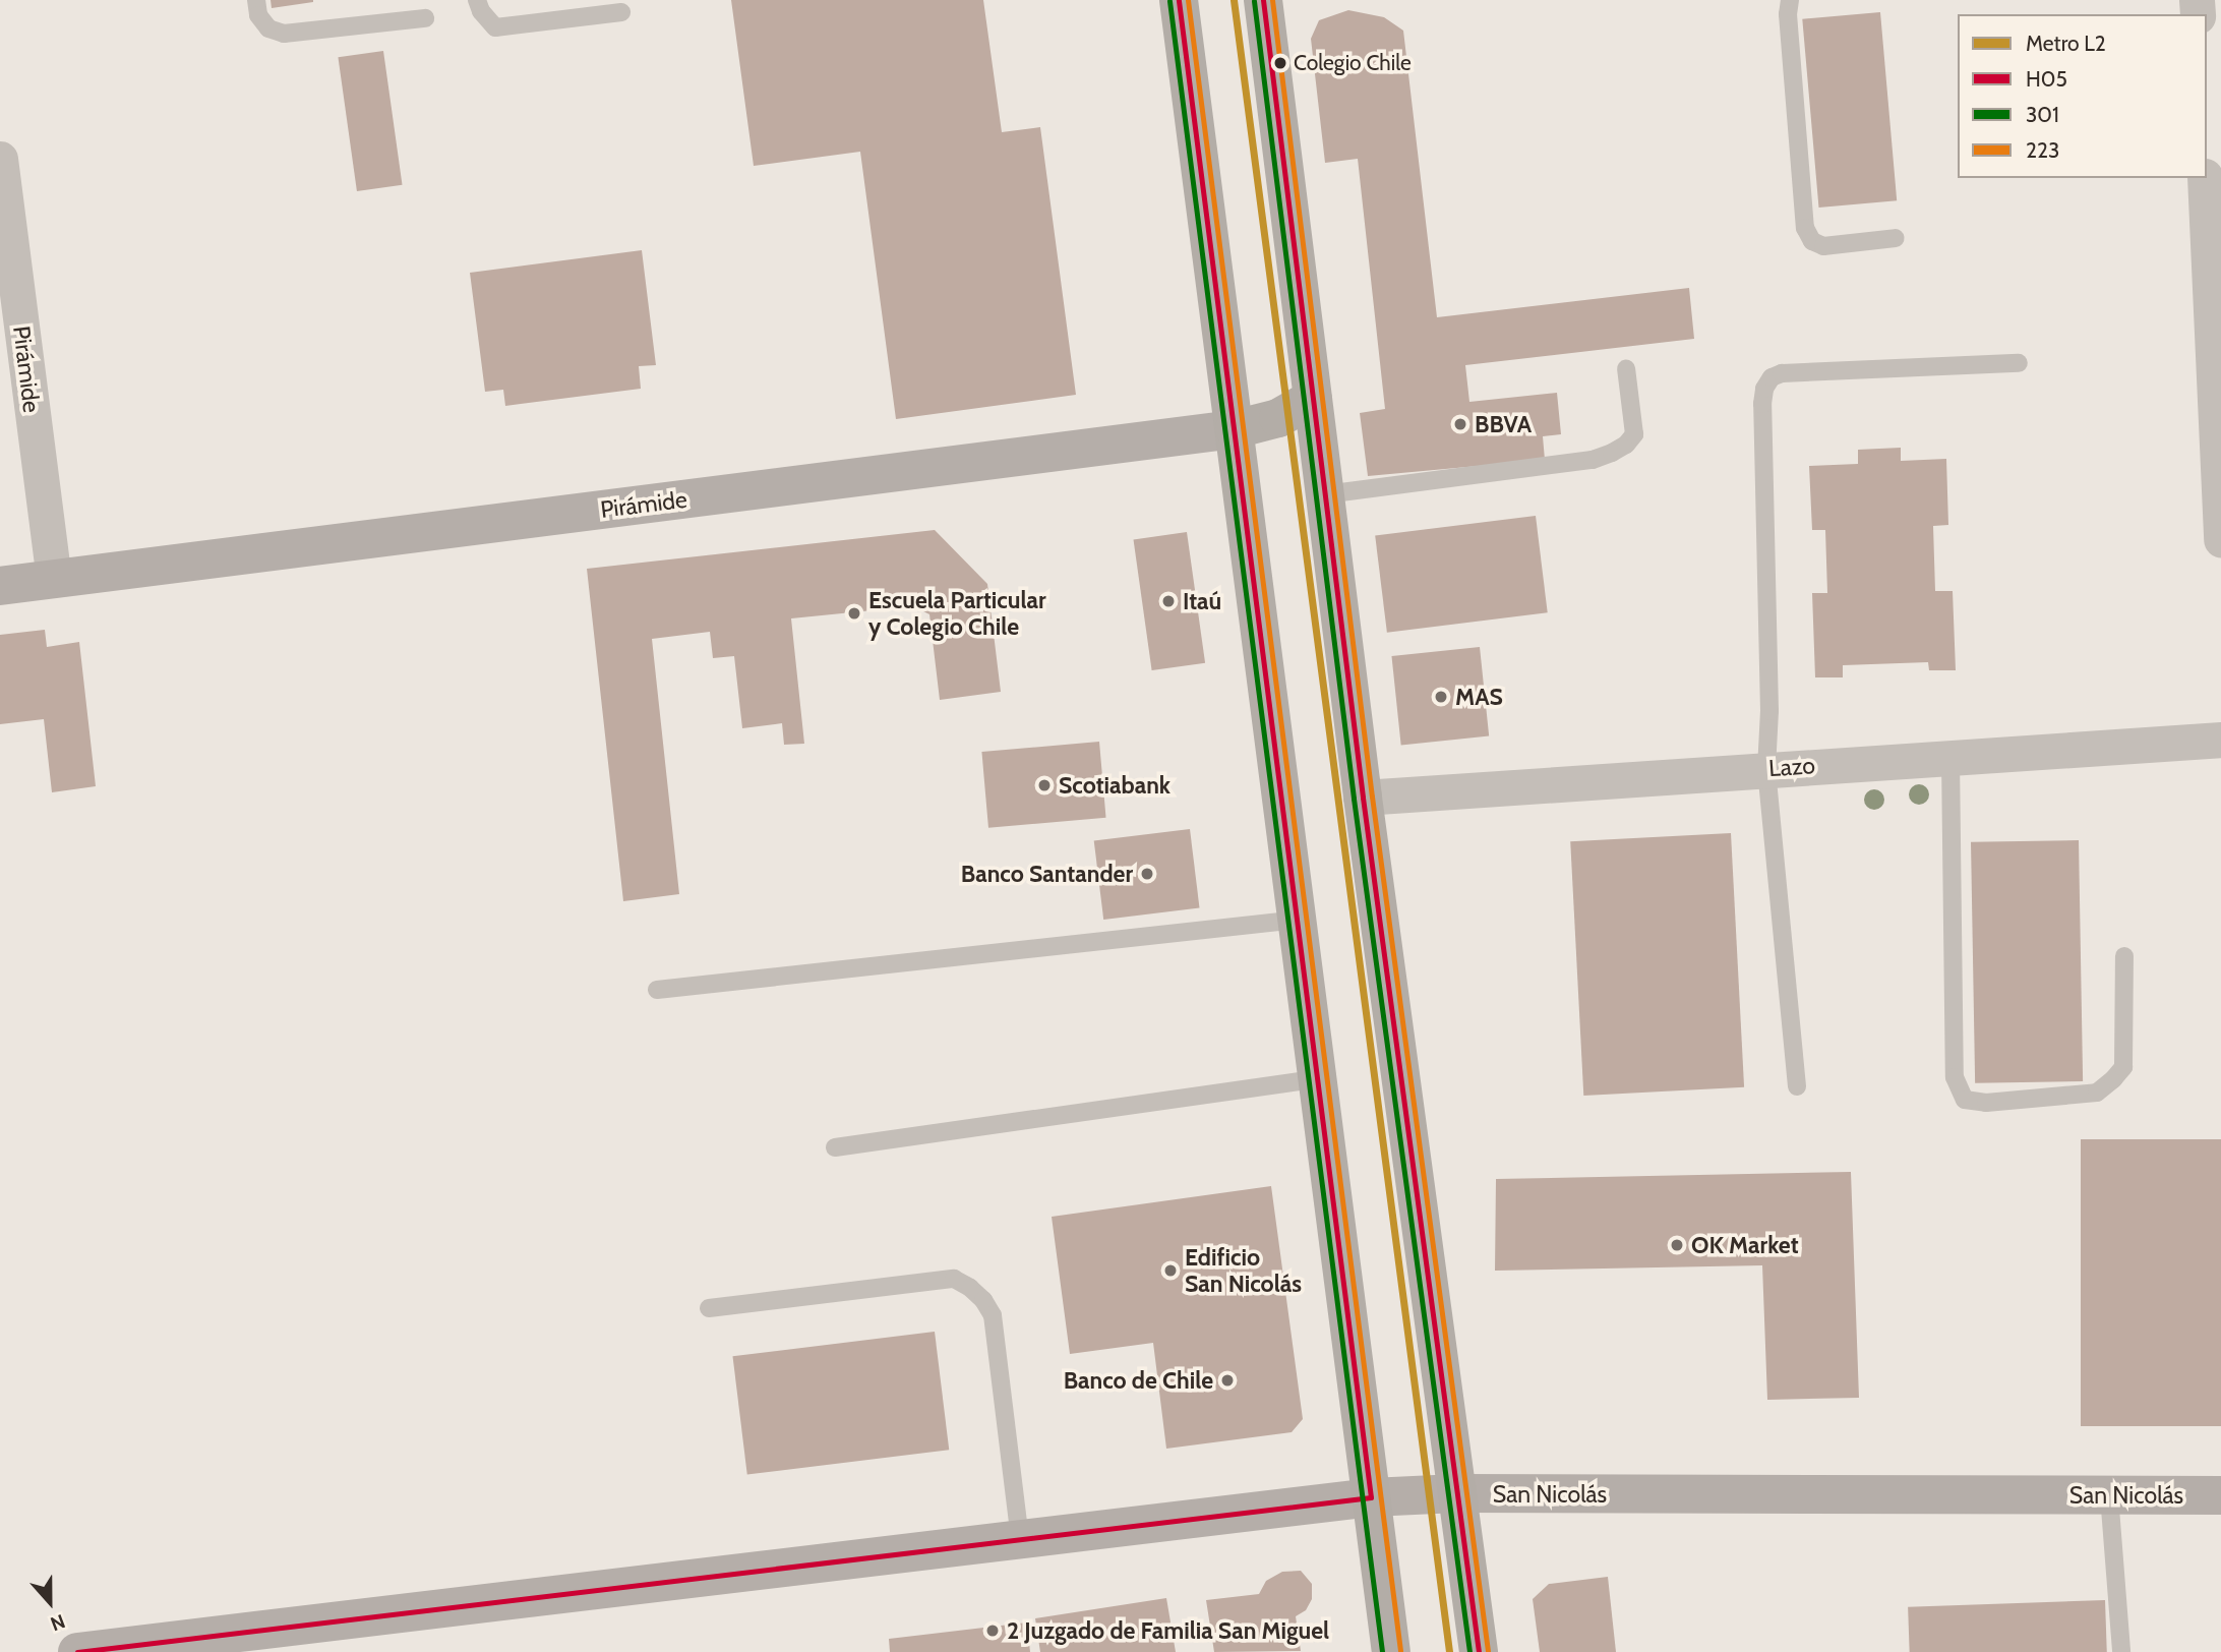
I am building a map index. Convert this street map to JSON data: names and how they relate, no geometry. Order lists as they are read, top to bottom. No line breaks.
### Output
{"streets":{"street":["Pirámide","Lazo","San Nicolás"]},"places":["Colegio Chile","BBVA","Itaú","Escuela Particular y Colegio Chile","MAS","Scotiabank","Banco Santander","OK Market","Edificio San Nicolás","Banco de Chile","2 Juzgado de Familia San Miguel"],"lines":["metro line L2","transit line H05","transit line 223","transit line 301"],"legend":["Metro L2","H05","301","223"],"north":"bottom"}
